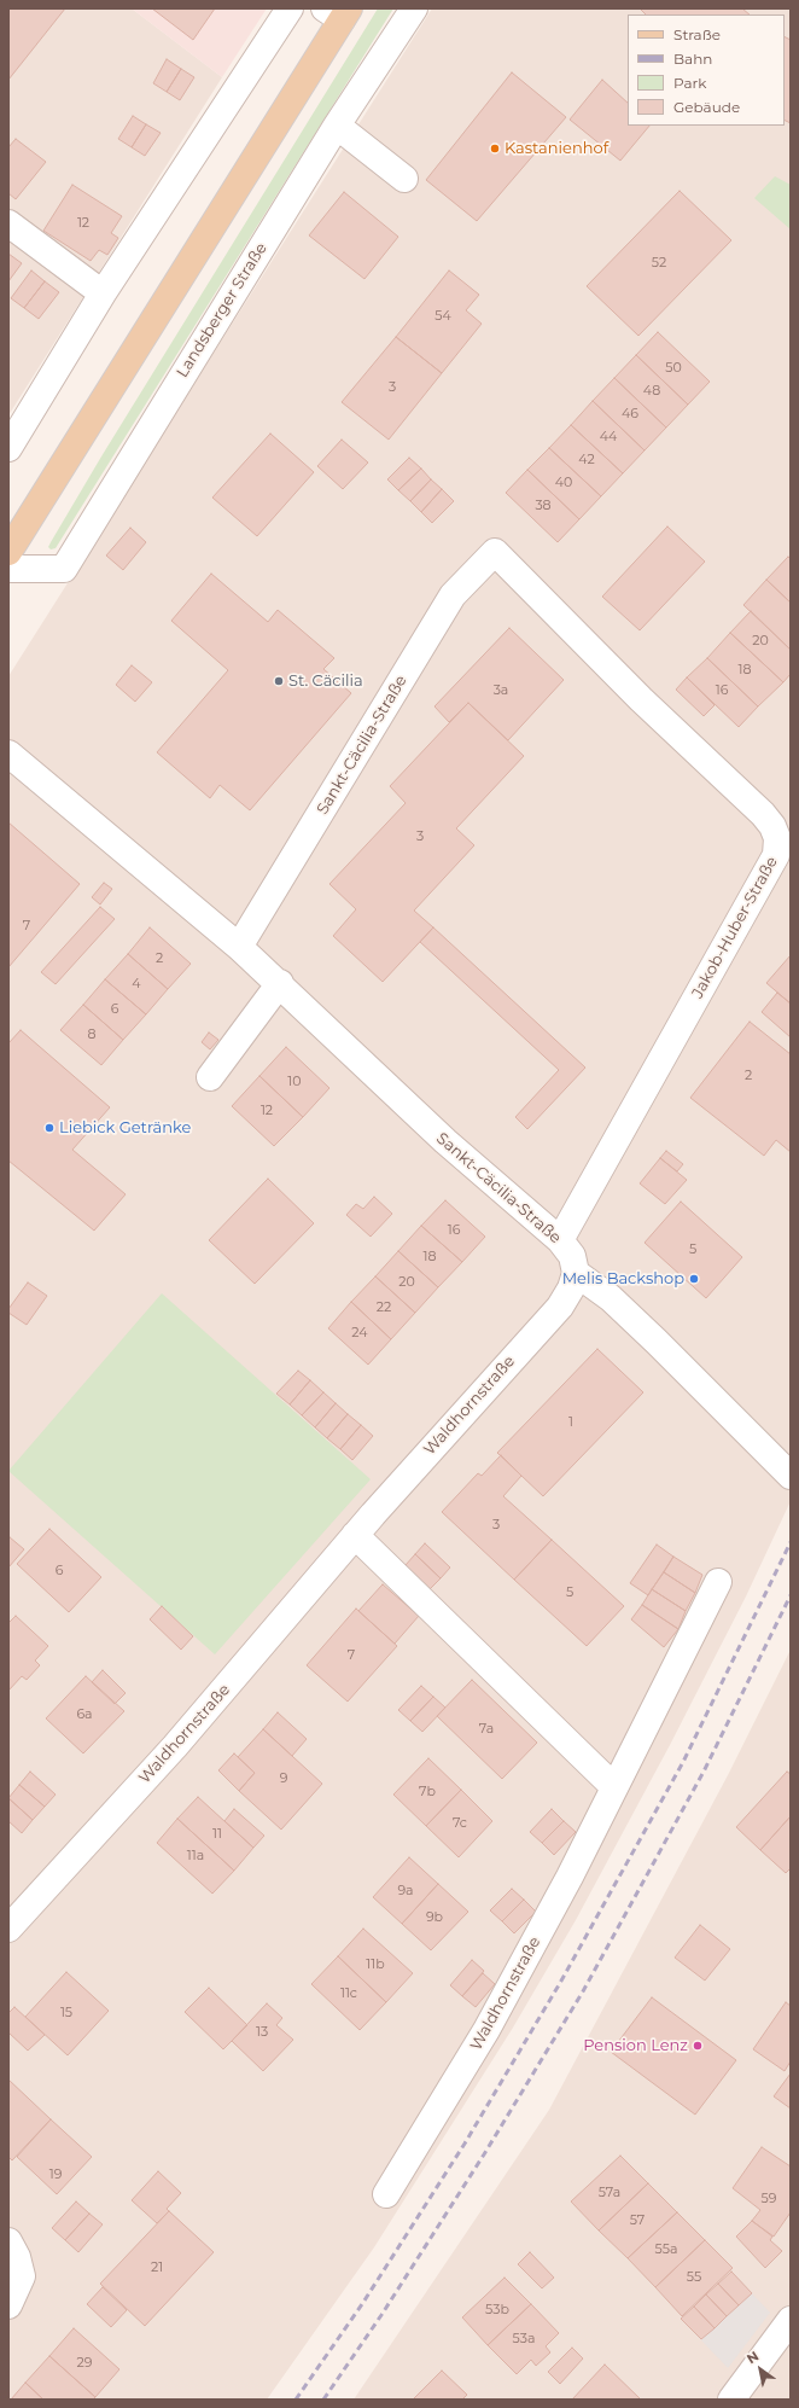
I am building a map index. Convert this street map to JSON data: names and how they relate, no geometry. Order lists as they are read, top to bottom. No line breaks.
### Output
{"streets":{"street":["Landsberger Straße","Sankt-Cäcilia-Straße","Jakob-Huber-Straße","Waldhornstraße"]},"crossings":[["Sankt-Cäcilia-Straße","Jakob-Huber-Straße"],["Sankt-Cäcilia-Straße","Waldhornstraße"]],"places":["Kastanienhof","St. Cäcilia","Liebick Getränke","Melis Backshop","Pension Lenz"],"house_numbers":["12","52","54","50","3","48","46","44","42","40","38","20","18","3a","16","3","7","2","4","6","8","2","10","12","16","5","18","20","22","24","1","3","6","5","7","6a","7a","9","7b","7c","11","11a","9a","9b","11b","11c","15","13","19","57a","59","57","55a","21","55","53b","53a","29"],"legend":["Straße","Bahn","Park","Gebäude"],"north":"top left"}
